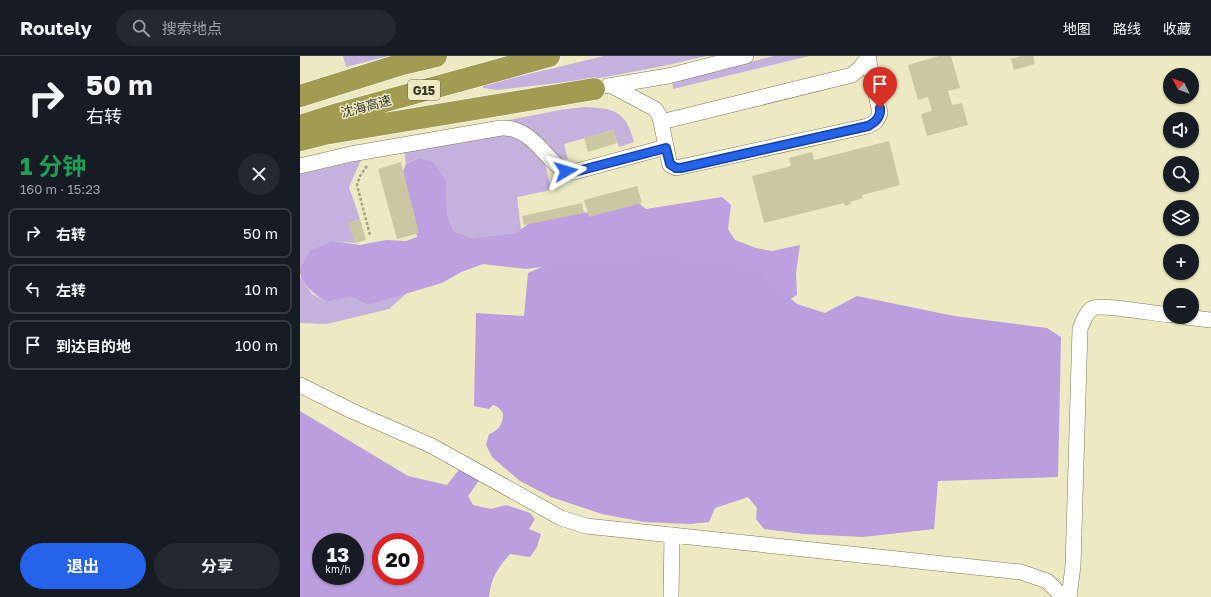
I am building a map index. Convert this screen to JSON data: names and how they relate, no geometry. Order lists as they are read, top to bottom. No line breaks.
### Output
{"streets":{"highway":["G15","沈海高速"]},"north":"top left","page":{"header":"Routely","search":"搜索地点","nav":["地图","路线","收藏"],"turn":["50 m","右转"],"map_buttons":["+","−"],"heading":["1 分钟","160 m · 15:23"],"list":[{"name":"右转","value":"50 m"},{"name":"左转","value":"10 m"},{"name":"到达目的地","value":"100 m"}],"speed":"13 km/h","limit":"20","buttons":["退出","分享"]}}
